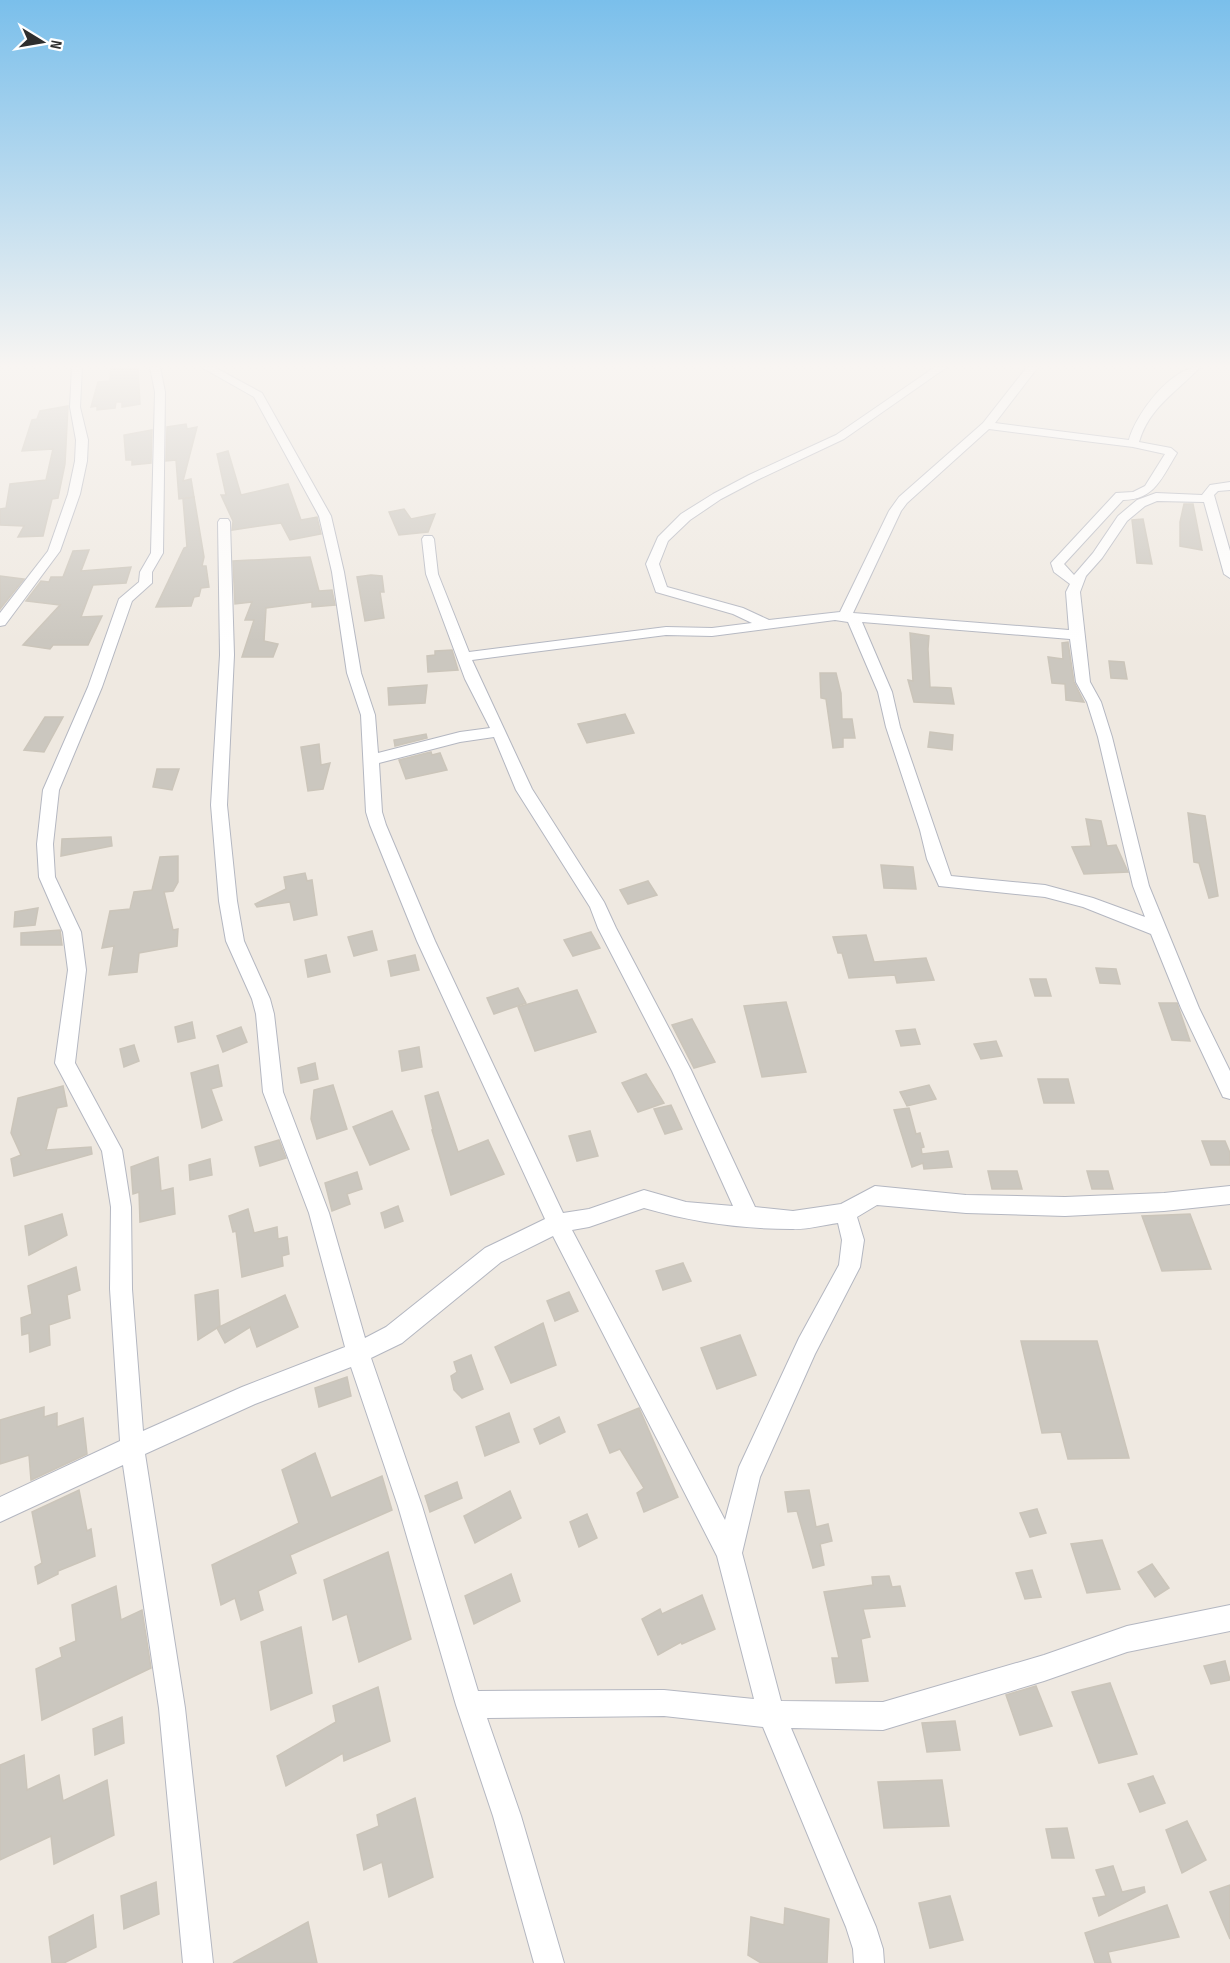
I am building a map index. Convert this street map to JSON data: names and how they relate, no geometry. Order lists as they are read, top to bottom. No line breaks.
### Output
{"north":"right"}
